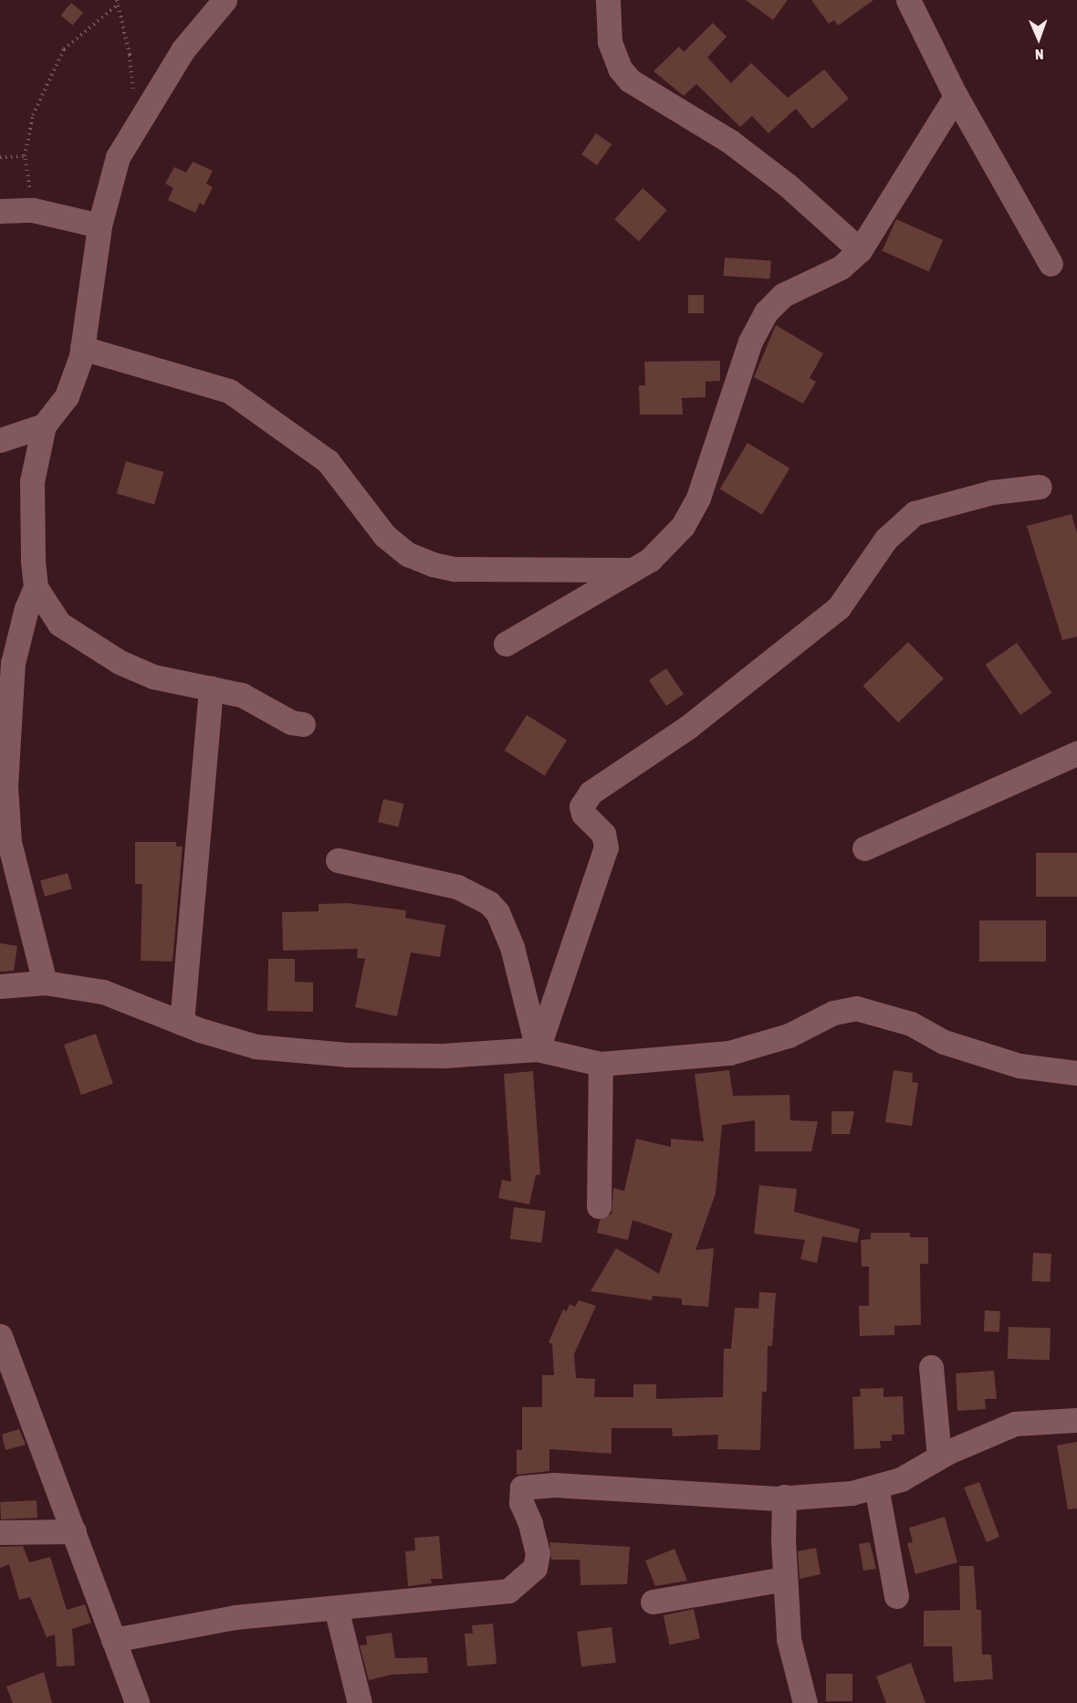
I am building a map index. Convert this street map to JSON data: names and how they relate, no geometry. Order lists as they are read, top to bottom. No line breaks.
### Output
{"north":"bottom"}
